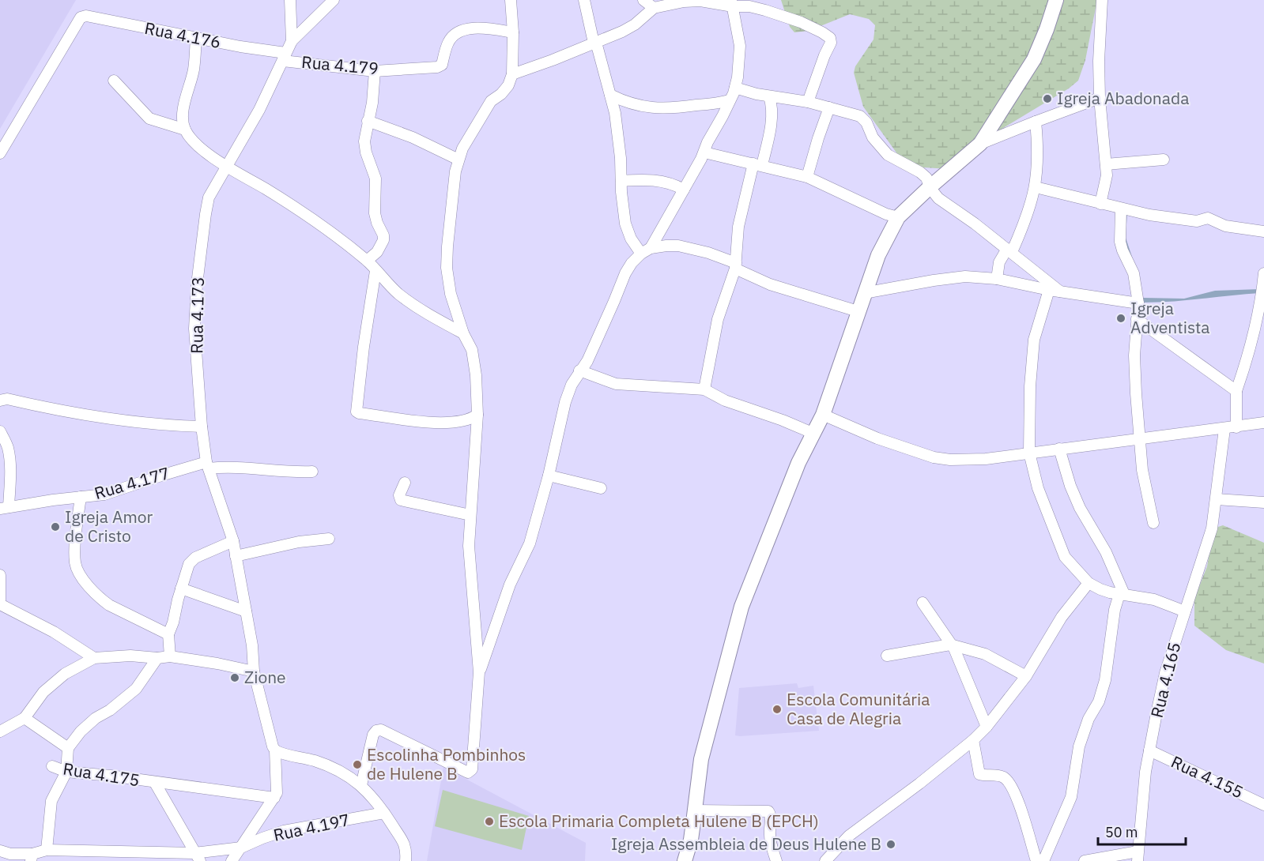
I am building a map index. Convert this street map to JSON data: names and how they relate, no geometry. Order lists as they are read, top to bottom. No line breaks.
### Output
{"streets":{"street":["Rua 4.176","Rua 4.179","Rua 4.173","Rua 4.177","Rua 4.165","Rua 4.175","Rua 4.155","Rua 4.197"]},"crossings":[["Rua 4.176","Rua 4.179"],["Rua 4.176","Rua 4.173"],["Rua 4.179","Rua 4.173"],["Rua 4.173","Rua 4.177"],["Rua 4.165","Rua 4.155"]],"places":["Igreja Abadonada","Igreja Adventista","Igreja Amor de Cristo","Zione","Escola Comunitária Casa de Alegria","Escolinha Pombinhos de Hulene B","Escola Primaria Completa Hulene B (EPCH)","Igreja Assembleia de Deus Hulene B"],"scale_bar":"50 m"}
